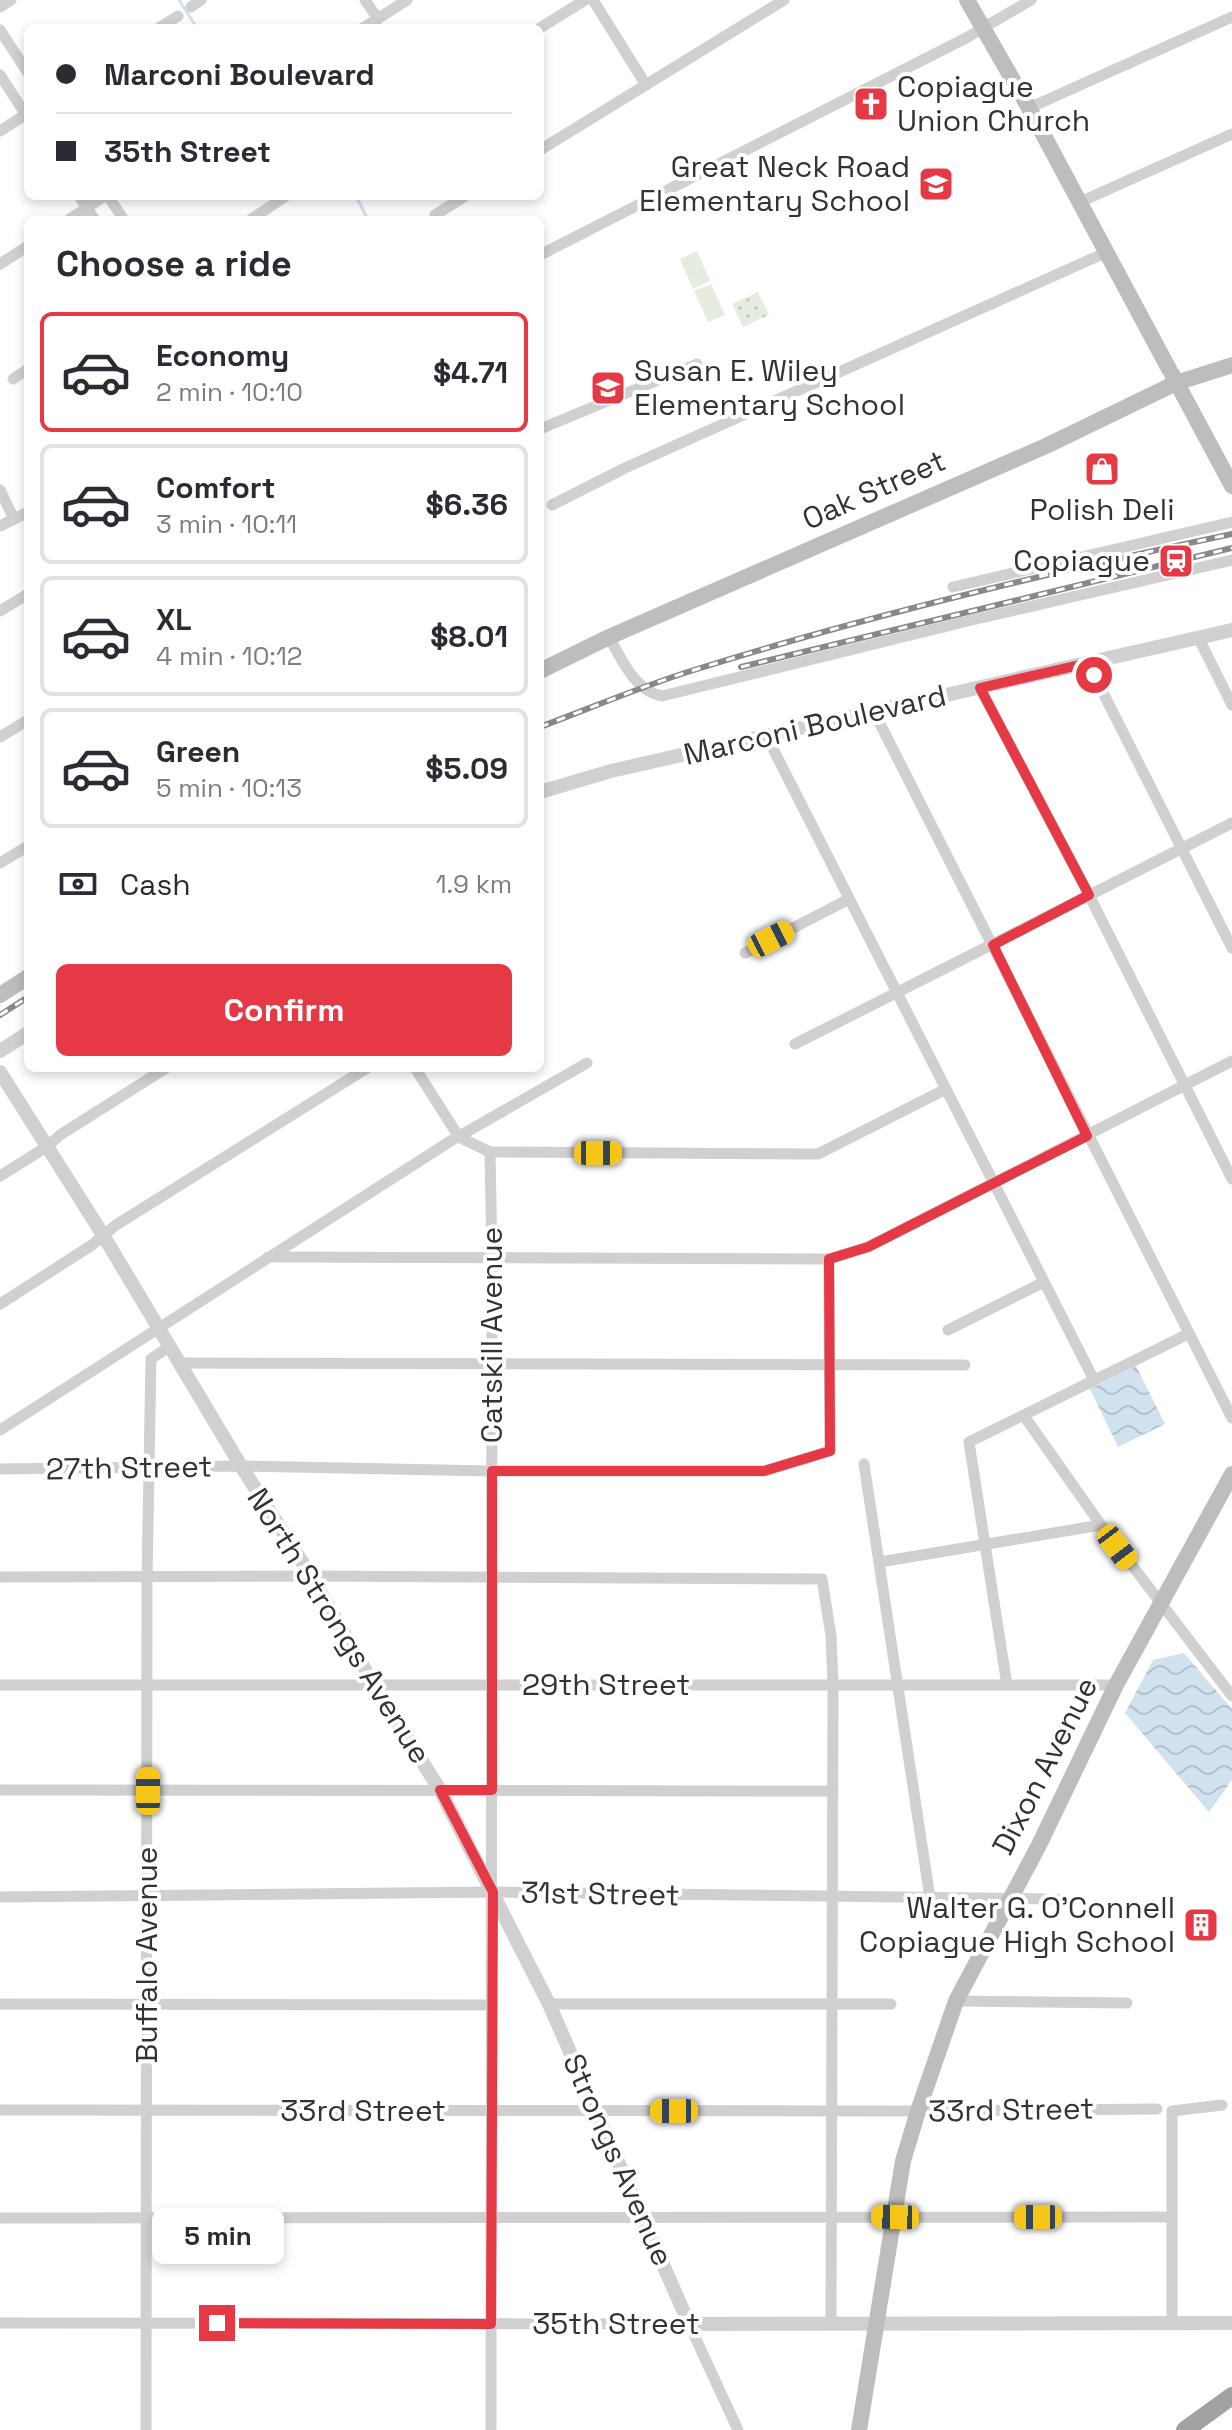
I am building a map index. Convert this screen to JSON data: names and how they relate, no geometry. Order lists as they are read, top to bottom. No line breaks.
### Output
{"streets":{"main road":["Oak Street","Dixon Avenue"],"street":["Marconi Boulevard","Catskill Avenue","27th Street","North Strongs Avenue","29th Street","31st Street","Buffalo Avenue","33rd Street","Strongs Avenue","35th Street"]},"crossings":[["Catskill Avenue","27th Street"],["Catskill Avenue","North Strongs Avenue"],["Catskill Avenue","29th Street"],["Catskill Avenue","31st Street"],["Catskill Avenue","33rd Street"],["Catskill Avenue","Strongs Avenue"],["Catskill Avenue","35th Street"],["27th Street","North Strongs Avenue"],["27th Street","Buffalo Avenue"],["North Strongs Avenue","29th Street"],["North Strongs Avenue","31st Street"],["North Strongs Avenue","Buffalo Avenue"],["North Strongs Avenue","Strongs Avenue"],["29th Street","Dixon Avenue"],["29th Street","Buffalo Avenue"],["Dixon Avenue","31st Street"],["Dixon Avenue","33rd Street"],["Dixon Avenue","35th Street"],["31st Street","Buffalo Avenue"],["31st Street","Strongs Avenue"],["Buffalo Avenue","33rd Street"],["Buffalo Avenue","35th Street"],["33rd Street","Strongs Avenue"],["Strongs Avenue","35th Street"]],"places":{"church":["Copiague Union Church"],"school or university":["Great Neck Road Elementary School","Susan E. Wiley Elementary School"],"shop":["Polish Deli"],"station":["Copiague"],"building":["Walter G. O'Connell Copiague High School"]},"page":{"banner":["Marconi Boulevard","35th Street"],"heading":"Choose a ride","list":[{"name":"Economy","note":"2 min · 10:10","value":"$4.71"},{"name":"Comfort","note":"3 min · 10:11","value":"$6.36"},{"name":"XL","note":"4 min · 10:12","value":"$8.01"},{"name":"Green","note":"5 min · 10:13","value":"$5.09"}],"pay":["Cash","1.9 km"],"buttons":"Confirm","bubble":"5 min"}}
